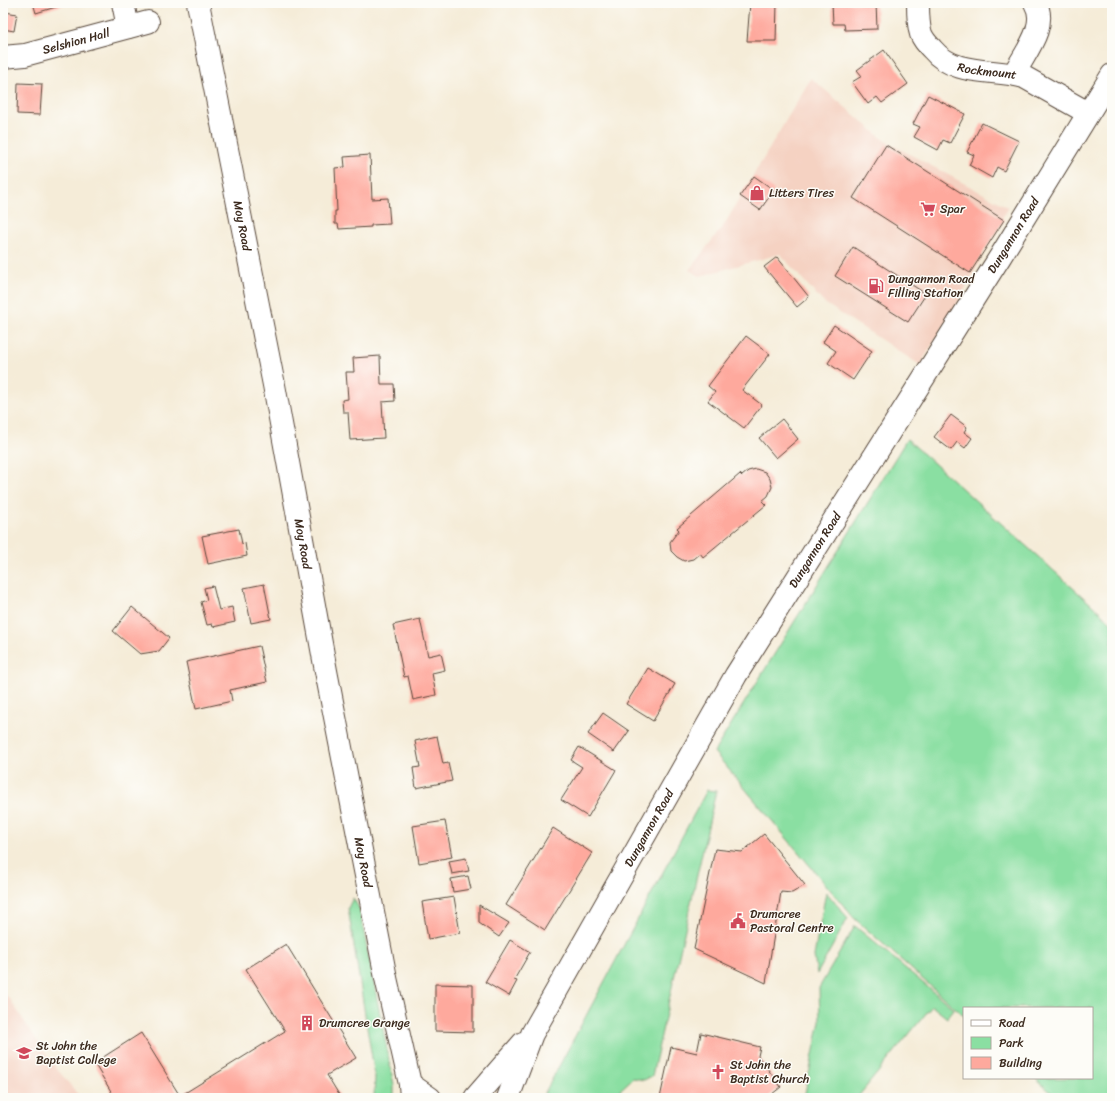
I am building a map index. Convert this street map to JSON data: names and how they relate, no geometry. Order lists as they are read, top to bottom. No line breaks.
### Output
{"streets":{"main road":["Selshion Hall","Rockmount","Moy Road","Dungannon Road"]},"crossings":[["Rockmount","Dungannon Road"]],"places":{"shop":["Litters Tires"],"supermarket":["Spar"],"fuel station":["Dungannon Road Filling Station"],"public building":["Drumcree Pastoral Centre"],"building":["Drumcree Grange"],"school or university":["St John the Baptist College"],"church":["St John the Baptist Church"]},"legend":["Road","Park","Building"]}
